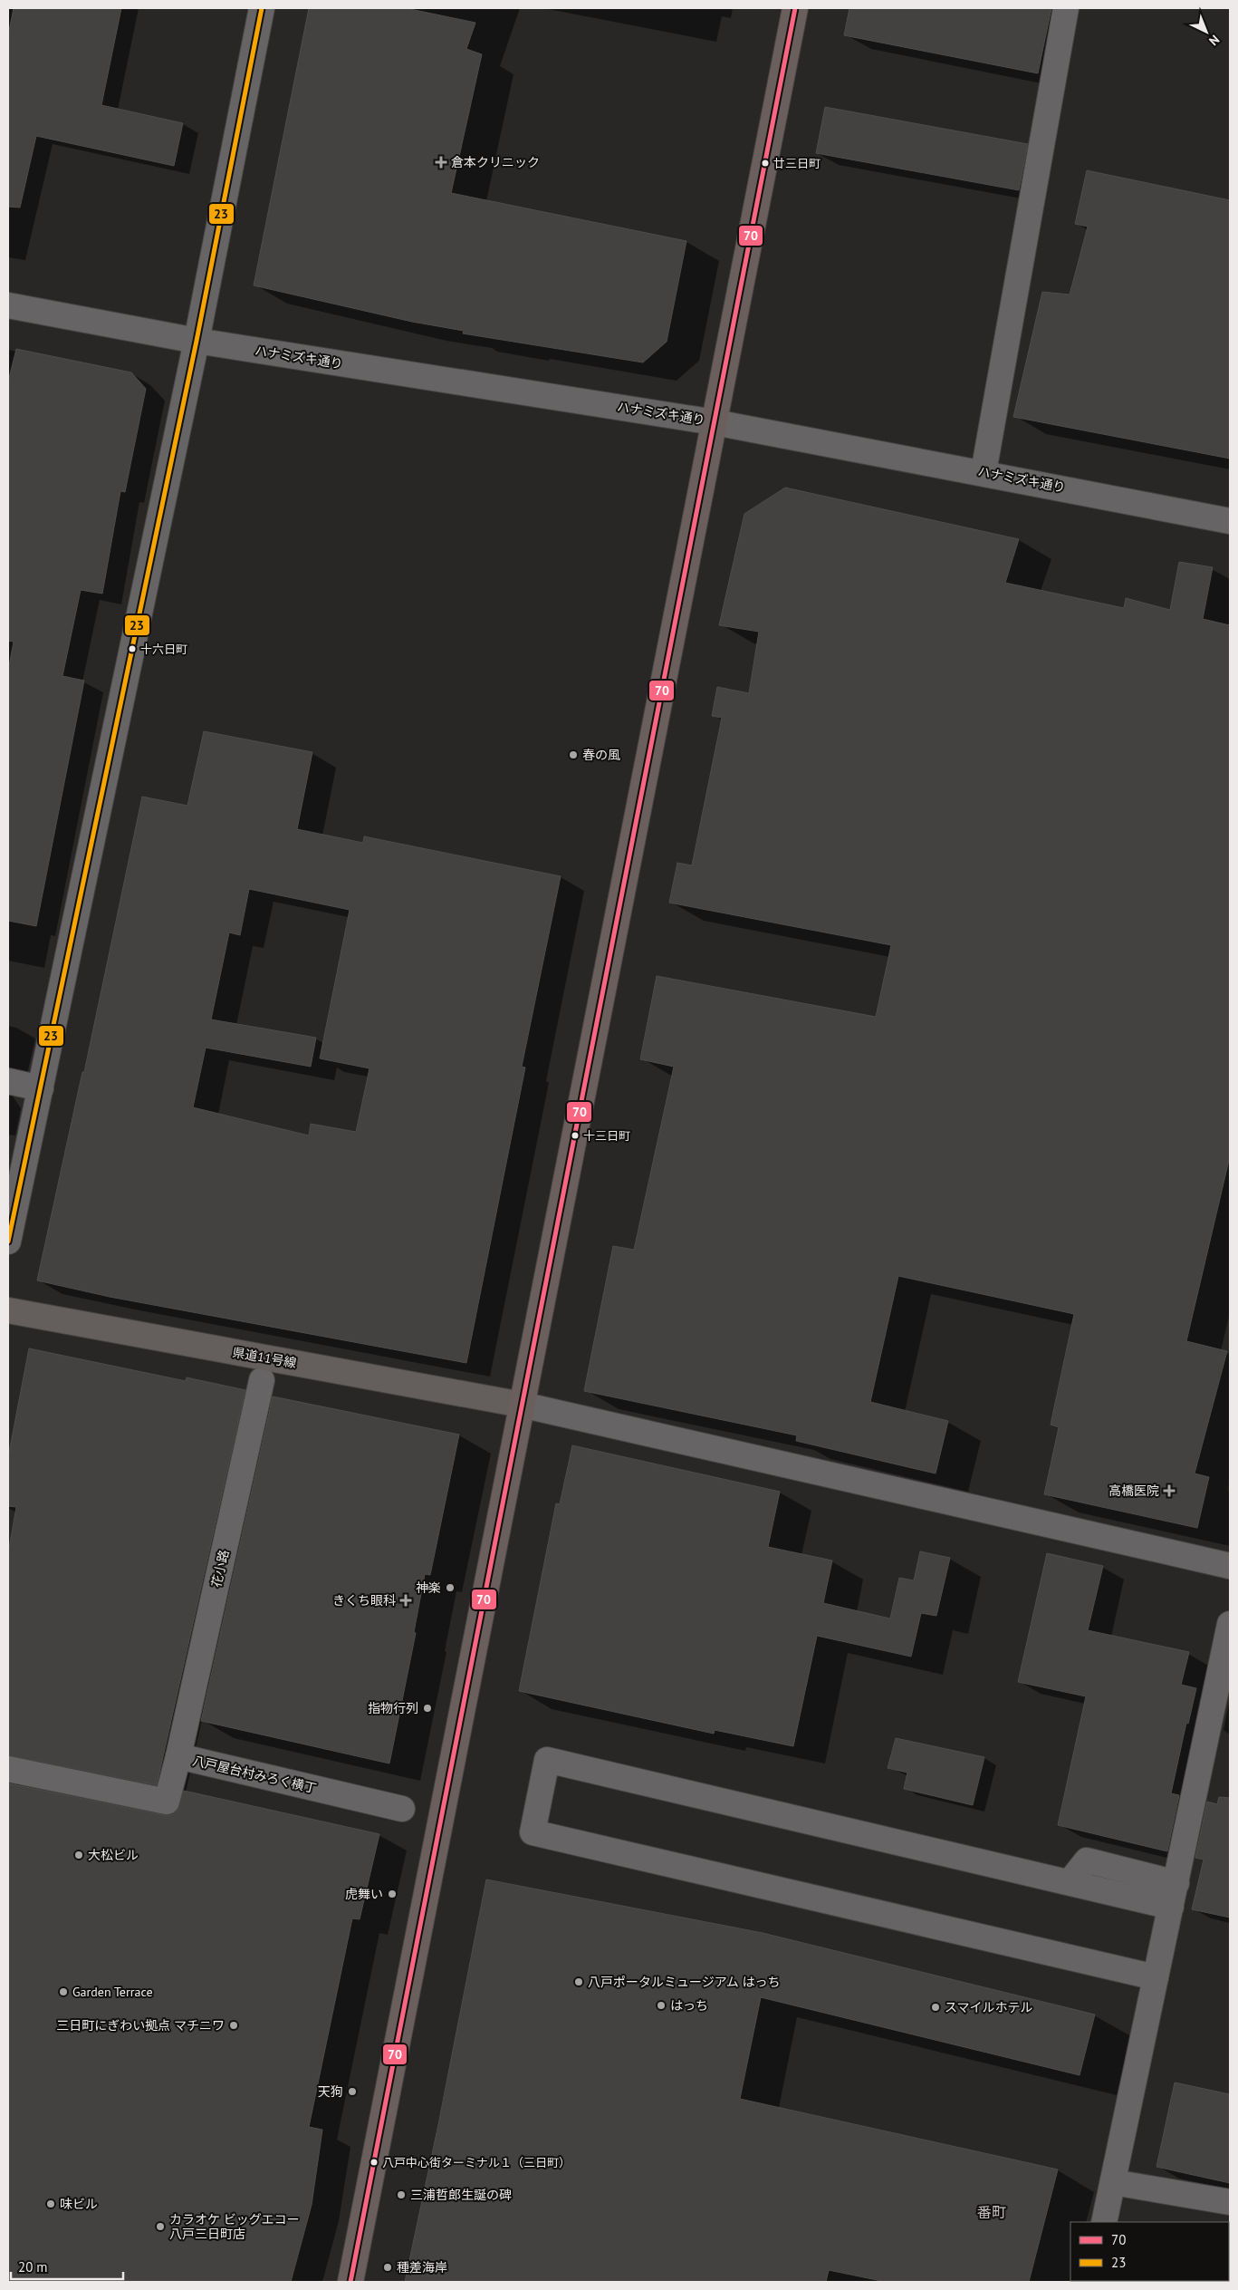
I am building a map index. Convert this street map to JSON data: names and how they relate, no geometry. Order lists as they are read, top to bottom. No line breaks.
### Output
{"streets":{"main road":["県道11号線"],"street":["ハナミズキ通り","花小路","八戸屋台村みろく横丁"]},"crossings":[["花小路","八戸屋台村みろく横丁"]],"districts":["番町"],"places":{"health":["倉本クリニック","高橋医院","きくち眼科"],"other":["廿三日町","十六日町","春の風","十三日町","神楽","指物行列","大松ビル","虎舞い","八戸ポータルミュージアム はっち","Garden Terrace","はっち","スマイルホテル","三日町にぎわい拠点 マチニワ","天狗","八戸中心街ターミナル１（三日町）","三浦哲郎生誕の碑","味ビル","カラオケ ビッグエコー 八戸三日町店","種差海岸"]},"lines":["transit line 70","transit line 23"],"legend":["70","23"],"scale_bar":"20 m","north":"bottom right"}
